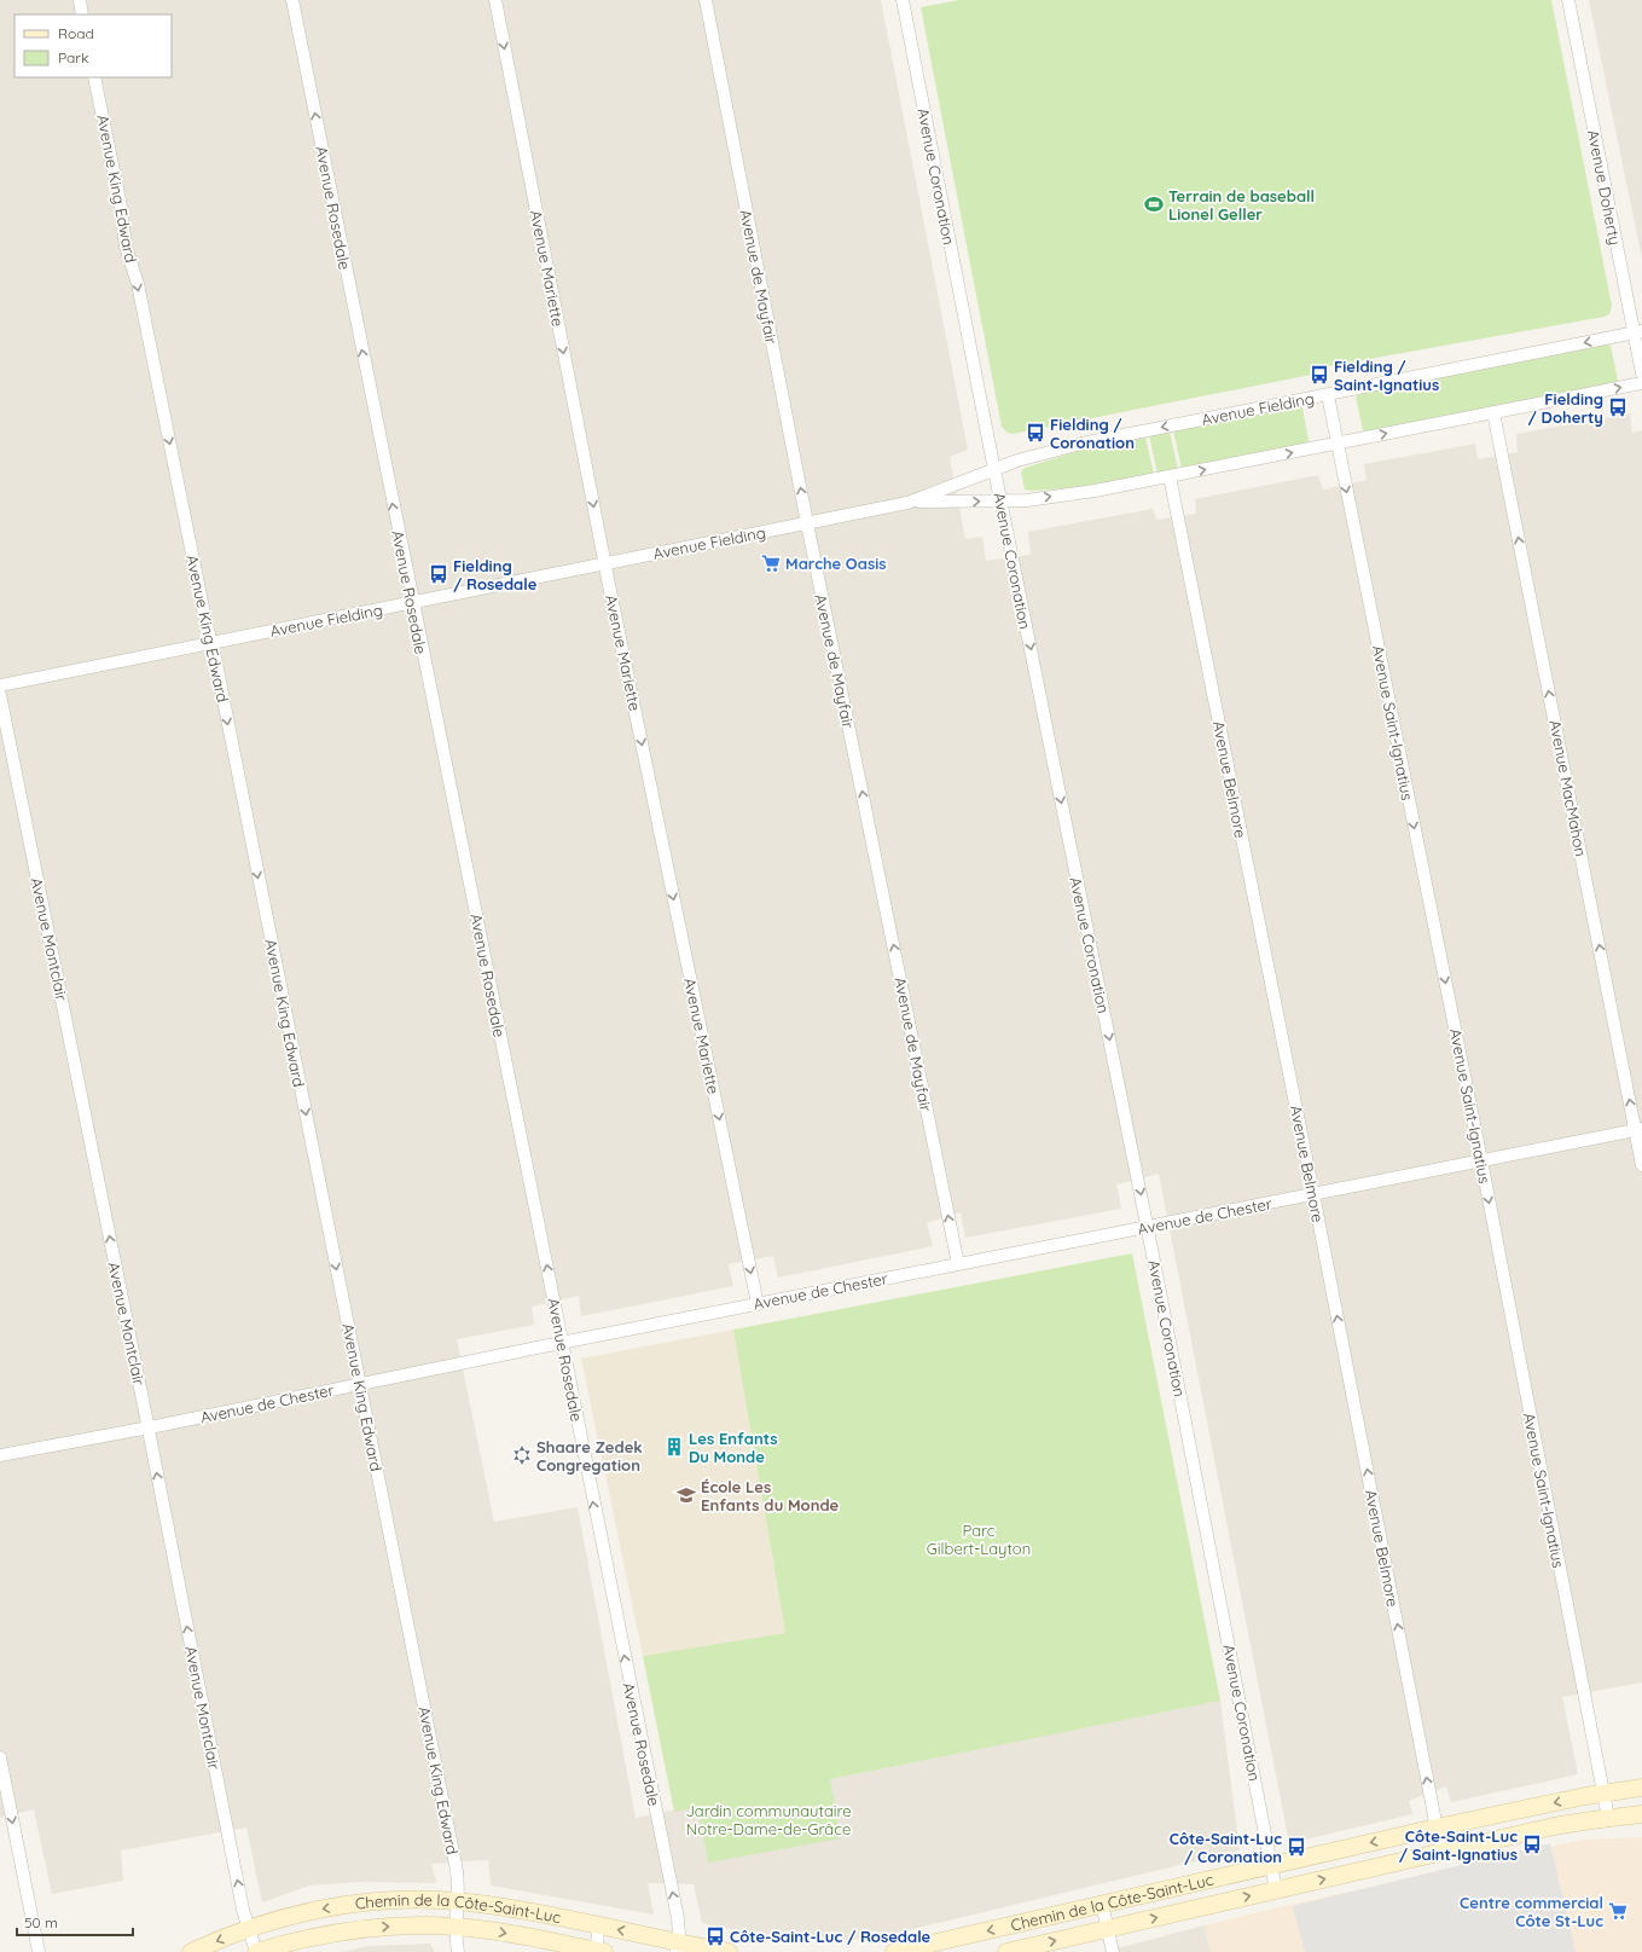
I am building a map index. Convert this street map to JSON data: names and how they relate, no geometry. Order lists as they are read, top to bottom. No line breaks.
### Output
{"streets":{"main road":["Chemin de la Côte-Saint-Luc"],"street":["Avenue Coronation","Avenue Doherty","Avenue King Edward","Avenue Rosedale","Avenue Mariette","Avenue de Mayfair","Avenue Fielding","Avenue Saint-Ignatius","Avenue Belmore","Avenue MacMahon","Avenue Montclair","Avenue de Chester"]},"crossings":[["Avenue Coronation","Avenue Fielding"],["Avenue Coronation","Avenue de Chester"],["Avenue Coronation","Chemin de la Côte-Saint-Luc"],["Avenue Doherty","Avenue Fielding"],["Avenue King Edward","Avenue Fielding"],["Avenue King Edward","Avenue de Chester"],["Avenue King Edward","Chemin de la Côte-Saint-Luc"],["Avenue Rosedale","Avenue Fielding"],["Avenue Rosedale","Avenue de Chester"],["Avenue Rosedale","Chemin de la Côte-Saint-Luc"],["Avenue Mariette","Avenue Fielding"],["Avenue Mariette","Avenue de Chester"],["Avenue de Mayfair","Avenue Fielding"],["Avenue de Mayfair","Avenue de Chester"],["Avenue Fielding","Avenue Saint-Ignatius"],["Avenue Fielding","Avenue Belmore"],["Avenue Fielding","Avenue MacMahon"],["Avenue Saint-Ignatius","Avenue de Chester"],["Avenue Saint-Ignatius","Chemin de la Côte-Saint-Luc"],["Avenue Belmore","Avenue de Chester"],["Avenue Belmore","Chemin de la Côte-Saint-Luc"],["Avenue MacMahon","Avenue de Chester"],["Avenue Montclair","Avenue de Chester"],["Avenue Montclair","Chemin de la Côte-Saint-Luc"]],"one_way":["Avenue Coronation","Avenue King Edward","Avenue Rosedale","Avenue Mariette","Avenue de Mayfair","Avenue Saint-Ignatius","Avenue Belmore","Avenue MacMahon","Avenue Montclair"],"parks":["Parc Gilbert-Layton","Jardin communautaire Notre-Dame-de-Grâce"],"places":{"sports":["Terrain de baseball Lionel Geller"],"bus stop":["Fielding / Saint-Ignatius","Fielding / Doherty","Fielding / Coronation","Fielding / Rosedale","Côte-Saint-Luc / Saint-Ignatius","Côte-Saint-Luc / Coronation","Côte-Saint-Luc / Rosedale"],"supermarket":["Marche Oasis","Centre commercial Côte St-Luc"],"building":["Les Enfants Du Monde"],"synagogue":["Shaare Zedek Congregation"],"school or university":["École Les Enfants du Monde"]},"legend":["Road","Park"],"scale_bar":"50 m"}
